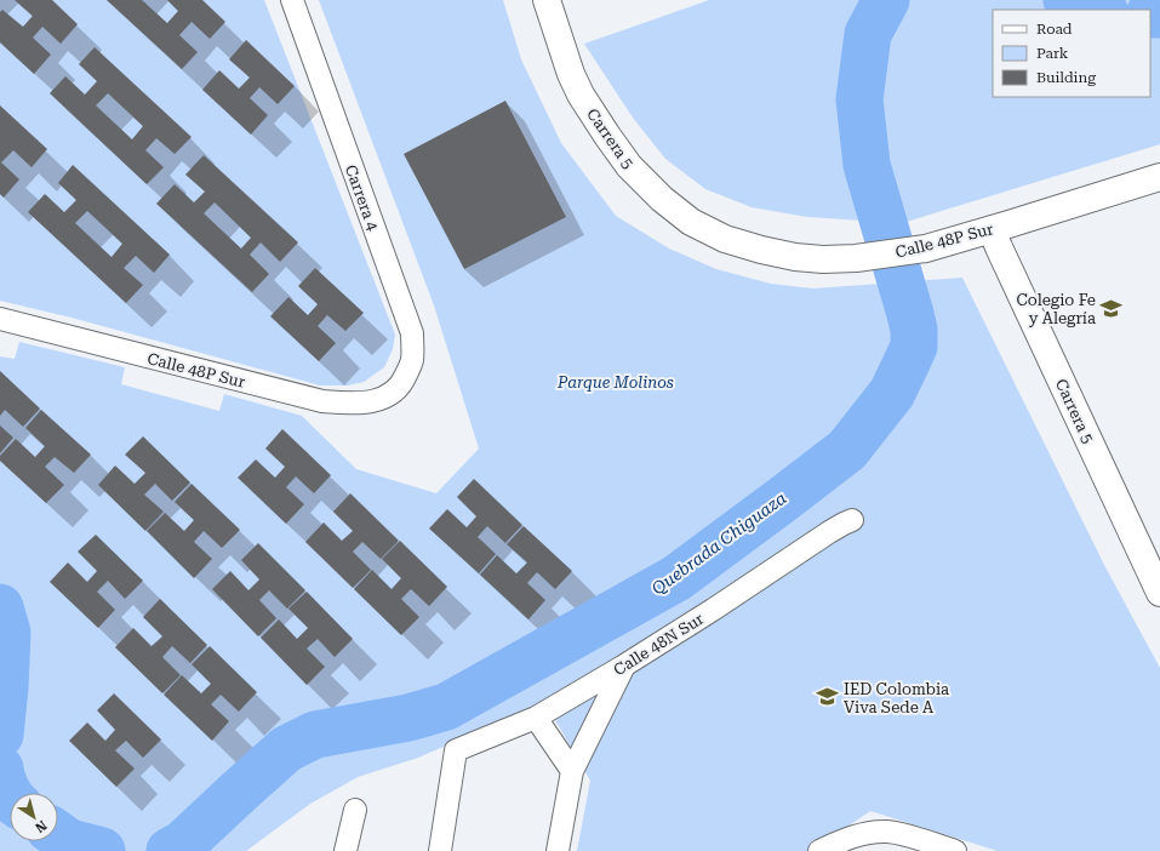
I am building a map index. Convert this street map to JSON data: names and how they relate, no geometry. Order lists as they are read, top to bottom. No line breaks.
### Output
{"streets":{"main road":["Carrera 5","Calle 48P Sur"],"street":["Carrera 4","Calle 48N Sur"]},"crossings":[["Carrera 5","Calle 48P Sur"],["Carrera 4","Calle 48P Sur"]],"water":["Quebrada Chiguaza"],"parks":["Parque Molinos"],"places":{"school or university":["Colegio Fe y Alegría","IED Colombia Viva Sede A"]},"legend":["Road","Park","Building"],"north":"bottom right"}
